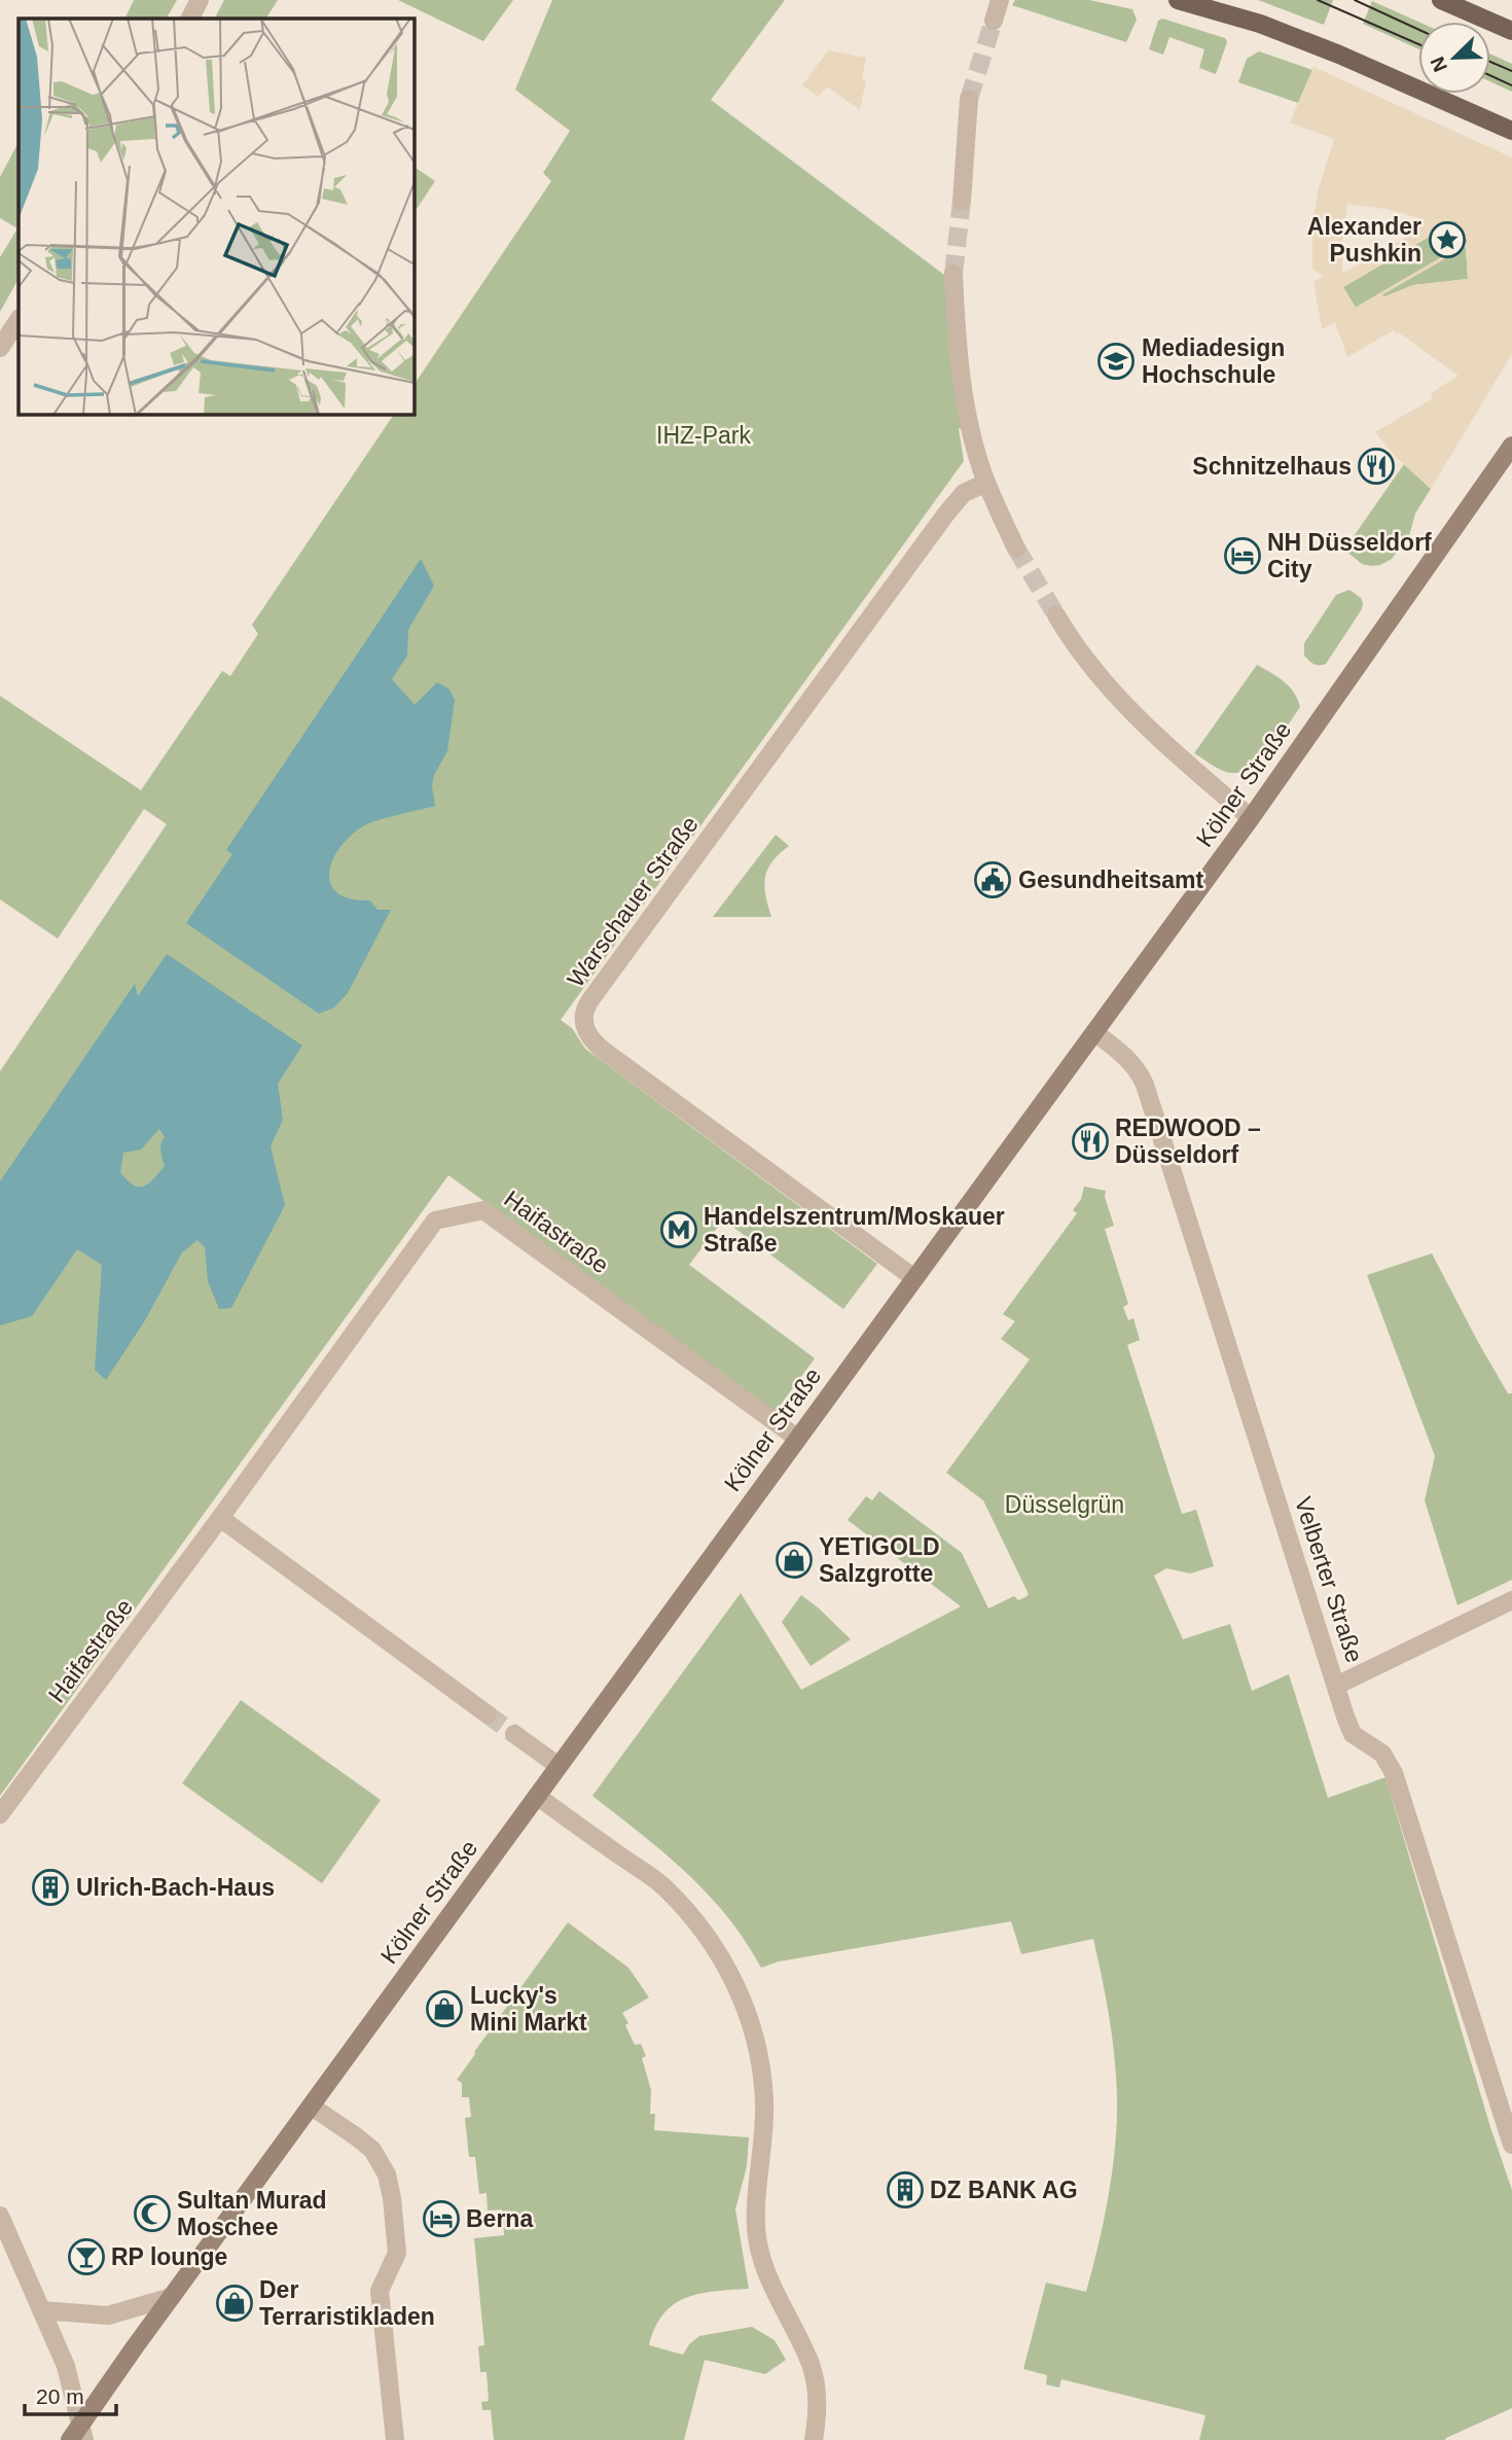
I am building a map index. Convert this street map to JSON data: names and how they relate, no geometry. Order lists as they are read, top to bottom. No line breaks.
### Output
{"streets":{"main road":["Kölner Straße"],"street":["Warschauer Straße","Haifastraße","Velberter Straße"]},"crossings":[["Kölner Straße","Warschauer Straße"],["Kölner Straße","Haifastraße"],["Kölner Straße","Velberter Straße"]],"parks":["IHZ-Park","Düsselgrün"],"places":{"place":["Alexander Pushkin"],"school or university":["Mediadesign Hochschule"],"restaurant":["Schnitzelhaus","REDWOOD – Düsseldorf"],"hotel":["NH Düsseldorf City","Berna"],"public building":["Gesundheitsamt"],"metro station":["Handelszentrum/Moskauer Straße"],"shop":["YETIGOLD Salzgrotte","Lucky's Mini Markt","Der Terraristikladen"],"building":["Ulrich-Bach-Haus","DZ BANK AG"],"mosque":["Sultan Murad Moschee"],"bar":["RP lounge"]},"scale_bar":"20 m","north":"bottom left"}
